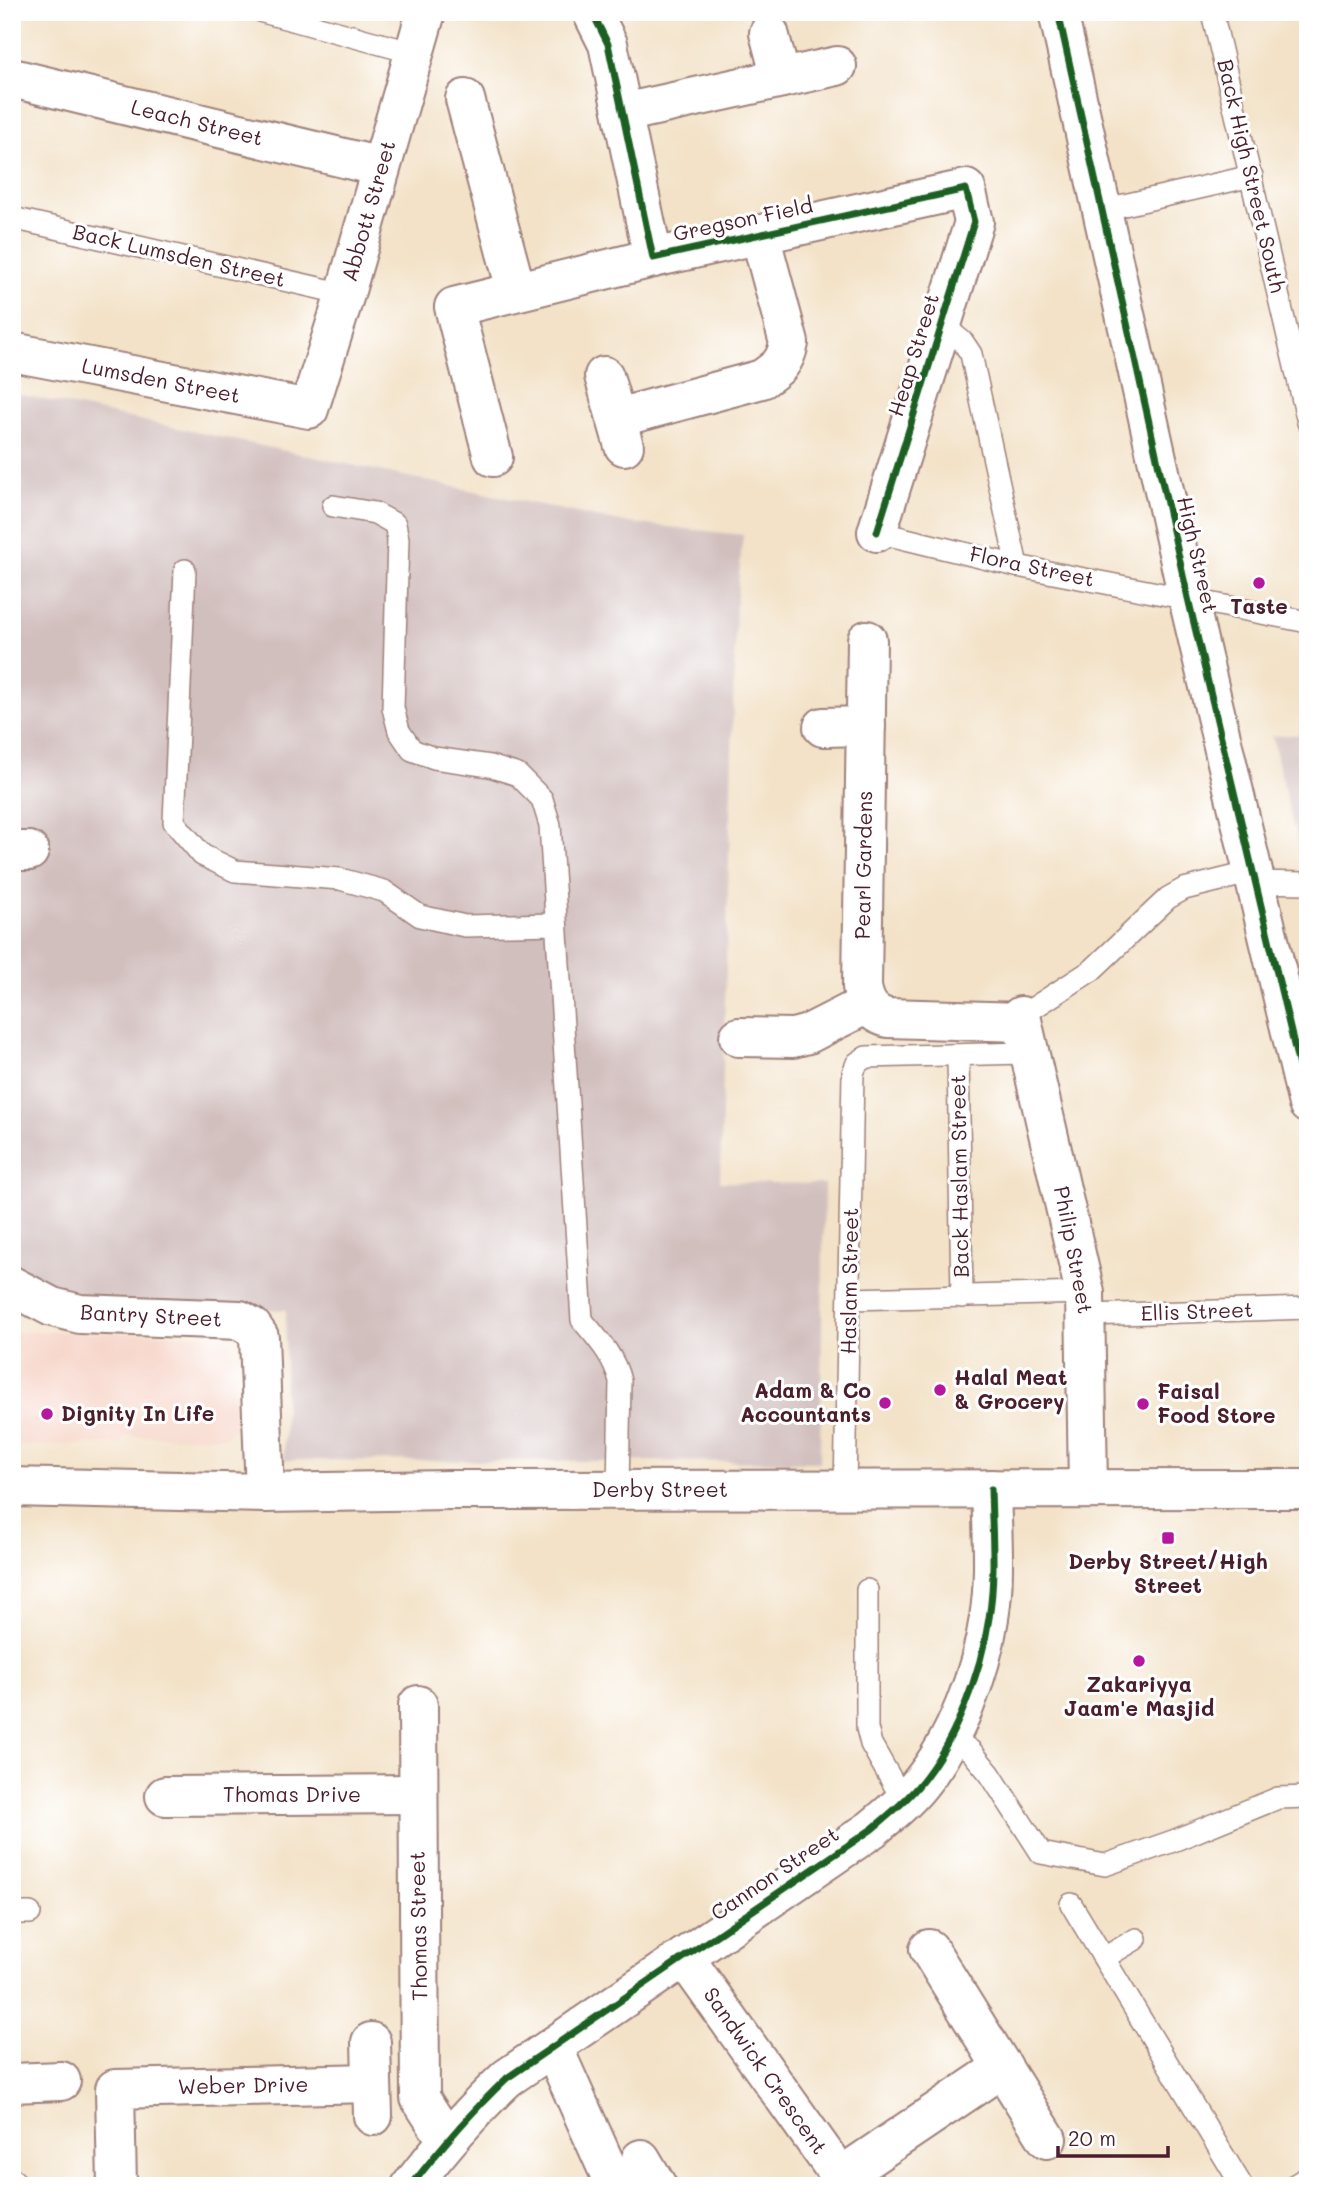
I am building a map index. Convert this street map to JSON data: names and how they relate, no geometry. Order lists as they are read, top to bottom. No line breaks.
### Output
{"streets":{"street":["Leach Street","Abbott Street","Gregson Field","Heap Street","Lumsden Street","High Street","Pearl Gardens","Philip Street","Bantry Street","Derby Street","Thomas Drive","Cannon Street","Thomas Street","Sandwick Crescent","Weber Drive"],"lane":["Back High Street South","Back Lumsden Street","Flora Street","Back Haslam Street","Haslam Street","Ellis Street"]},"crossings":[["Leach Street","Abbott Street"],["Abbott Street","Back Lumsden Street"],["Abbott Street","Lumsden Street"],["Gregson Field","Heap Street"],["Heap Street","Flora Street"],["High Street","Flora Street"],["Back Haslam Street","Haslam Street"],["Back Haslam Street","Ellis Street"],["Philip Street","Ellis Street"],["Philip Street","Derby Street"],["Haslam Street","Ellis Street"],["Haslam Street","Derby Street"],["Bantry Street","Derby Street"],["Derby Street","Cannon Street"],["Thomas Drive","Thomas Street"],["Cannon Street","Thomas Street"],["Cannon Street","Sandwick Crescent"]],"places":{"other":["Taste","Halal Meat & Grocery","Adam & Co Accountants","Faisal Food Store","Dignity In Life","Zakariyya Jaam'e Masjid"],"transit":["Derby Street/High Street"]},"scale_bar":"20 m"}
